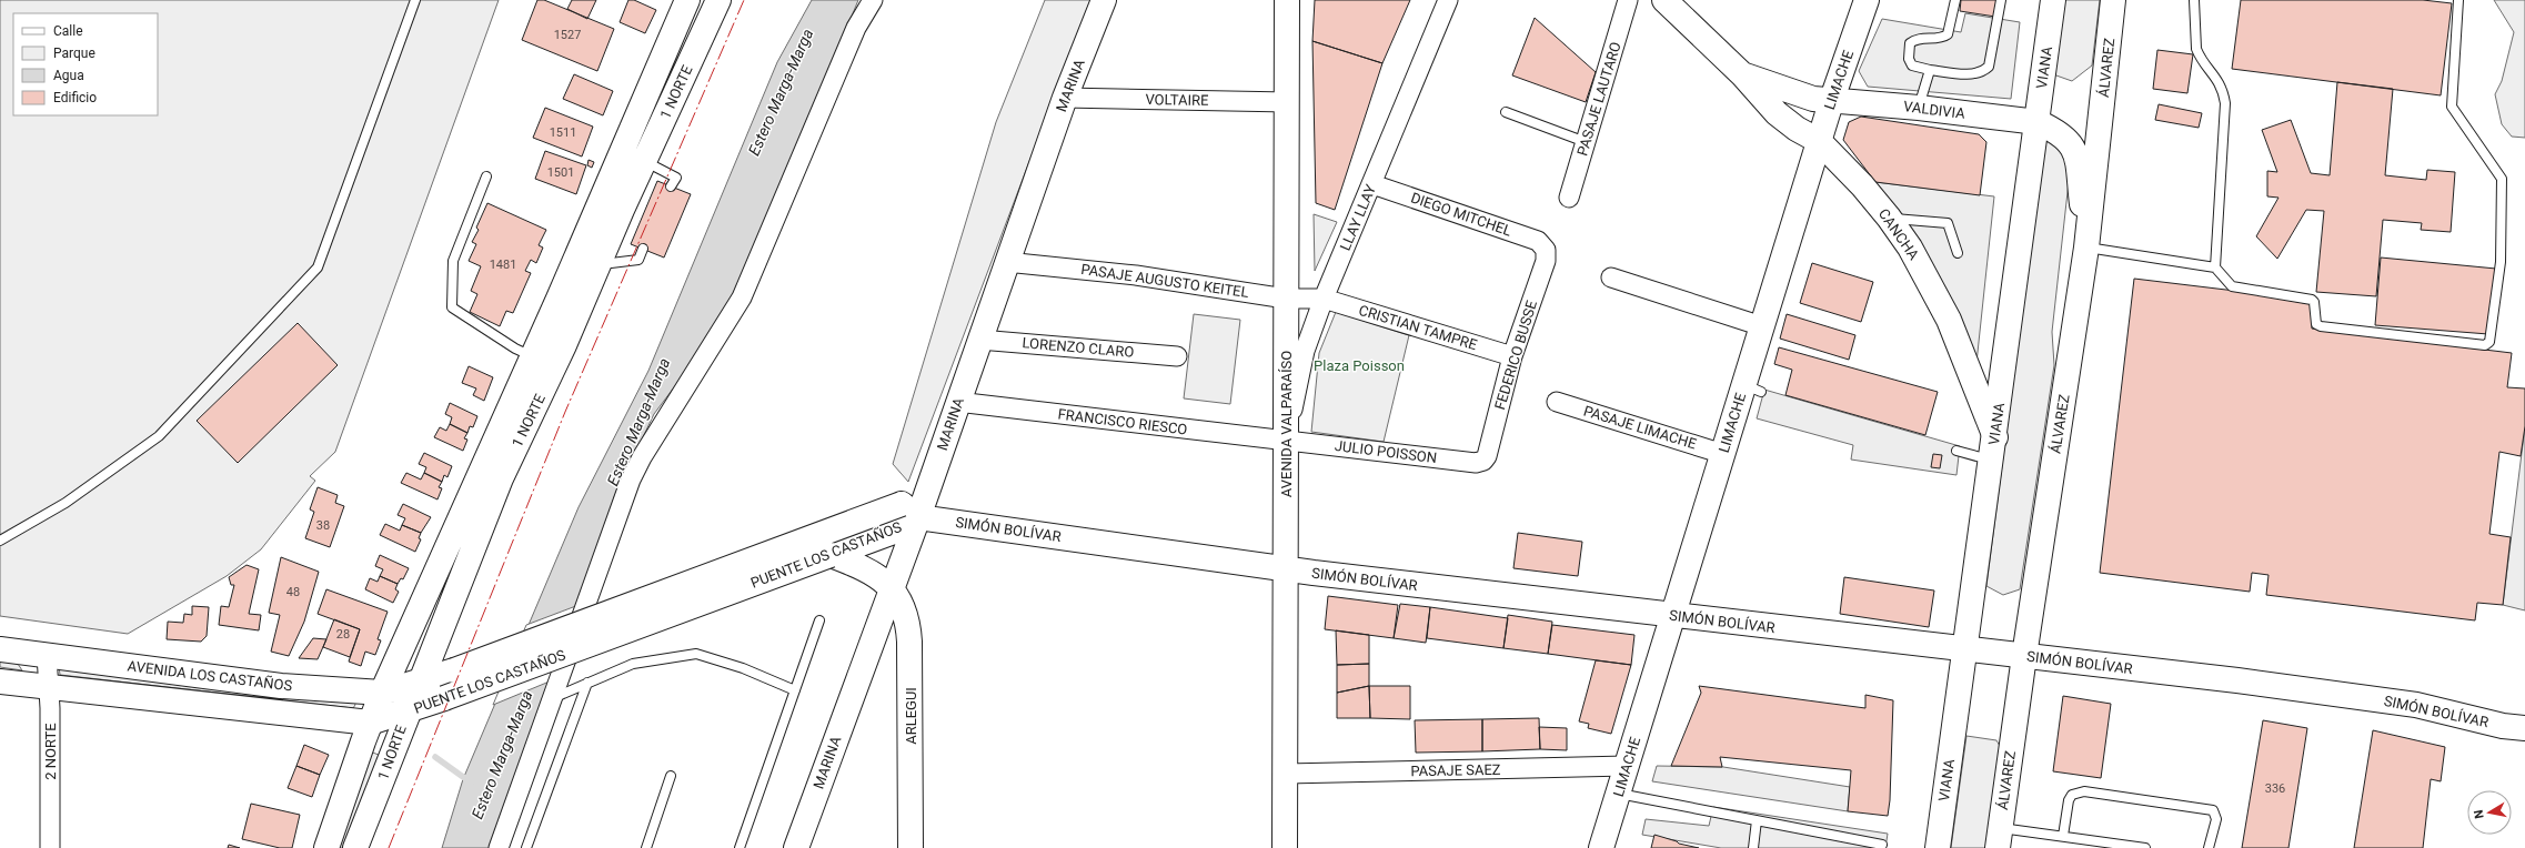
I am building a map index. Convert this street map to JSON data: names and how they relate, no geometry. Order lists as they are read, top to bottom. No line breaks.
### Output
{"streets":{"main road":["VIANA","ÁLVAREZ","LIMACHE","MARINA","1 NORTE","VALDIVIA","CANCHA","AVENIDA VALPARAÍSO","SIMÓN BOLÍVAR","PUENTE LOS CASTAÑOS","AVENIDA LOS CASTAÑOS","ARLEGUI"],"street":["PASAJE LAUTARO","VOLTAIRE","DIEGO MITCHEL","LLAY LLAY","PASAJE AUGUSTO KEITEL","CRISTIAN TAMPRE","LORENZO CLARO","FEDERICO BUSSE","FRANCISCO RIESCO","PASAJE LIMACHE","JULIO POISSON","2 NORTE","PASAJE SAEZ"]},"crossings":[["VIANA","VALDIVIA"],["VIANA","CANCHA"],["VIANA","SIMÓN BOLÍVAR"],["ÁLVAREZ","VALDIVIA"],["ÁLVAREZ","SIMÓN BOLÍVAR"],["LIMACHE","VALDIVIA"],["LIMACHE","CANCHA"],["LIMACHE","PASAJE LIMACHE"],["LIMACHE","SIMÓN BOLÍVAR"],["LIMACHE","PASAJE SAEZ"],["MARINA","VOLTAIRE"],["MARINA","PASAJE AUGUSTO KEITEL"],["MARINA","LORENZO CLARO"],["MARINA","FRANCISCO RIESCO"],["MARINA","SIMÓN BOLÍVAR"],["MARINA","PUENTE LOS CASTAÑOS"],["MARINA","ARLEGUI"],["1 NORTE","PUENTE LOS CASTAÑOS"],["1 NORTE","AVENIDA LOS CASTAÑOS"],["VOLTAIRE","AVENIDA VALPARAÍSO"],["VALDIVIA","CANCHA"],["DIEGO MITCHEL","LLAY LLAY"],["DIEGO MITCHEL","FEDERICO BUSSE"],["LLAY LLAY","PASAJE AUGUSTO KEITEL"],["LLAY LLAY","CRISTIAN TAMPRE"],["LLAY LLAY","FRANCISCO RIESCO"],["LLAY LLAY","AVENIDA VALPARAÍSO"],["LLAY LLAY","JULIO POISSON"],["PASAJE AUGUSTO KEITEL","CRISTIAN TAMPRE"],["PASAJE AUGUSTO KEITEL","AVENIDA VALPARAÍSO"],["CRISTIAN TAMPRE","FEDERICO BUSSE"],["FEDERICO BUSSE","JULIO POISSON"],["FRANCISCO RIESCO","AVENIDA VALPARAÍSO"],["FRANCISCO RIESCO","JULIO POISSON"],["AVENIDA VALPARAÍSO","JULIO POISSON"],["AVENIDA VALPARAÍSO","SIMÓN BOLÍVAR"],["AVENIDA VALPARAÍSO","PASAJE SAEZ"],["SIMÓN BOLÍVAR","PUENTE LOS CASTAÑOS"],["PUENTE LOS CASTAÑOS","AVENIDA LOS CASTAÑOS"],["AVENIDA LOS CASTAÑOS","2 NORTE"]],"water":["Estero Marga-Marga"],"parks":["Plaza Poisson"],"house_numbers":["1527","1511","1501","1481","38","48","28","336"],"legend":["Calle","Parque","Agua","Edificio"],"north":"left"}
